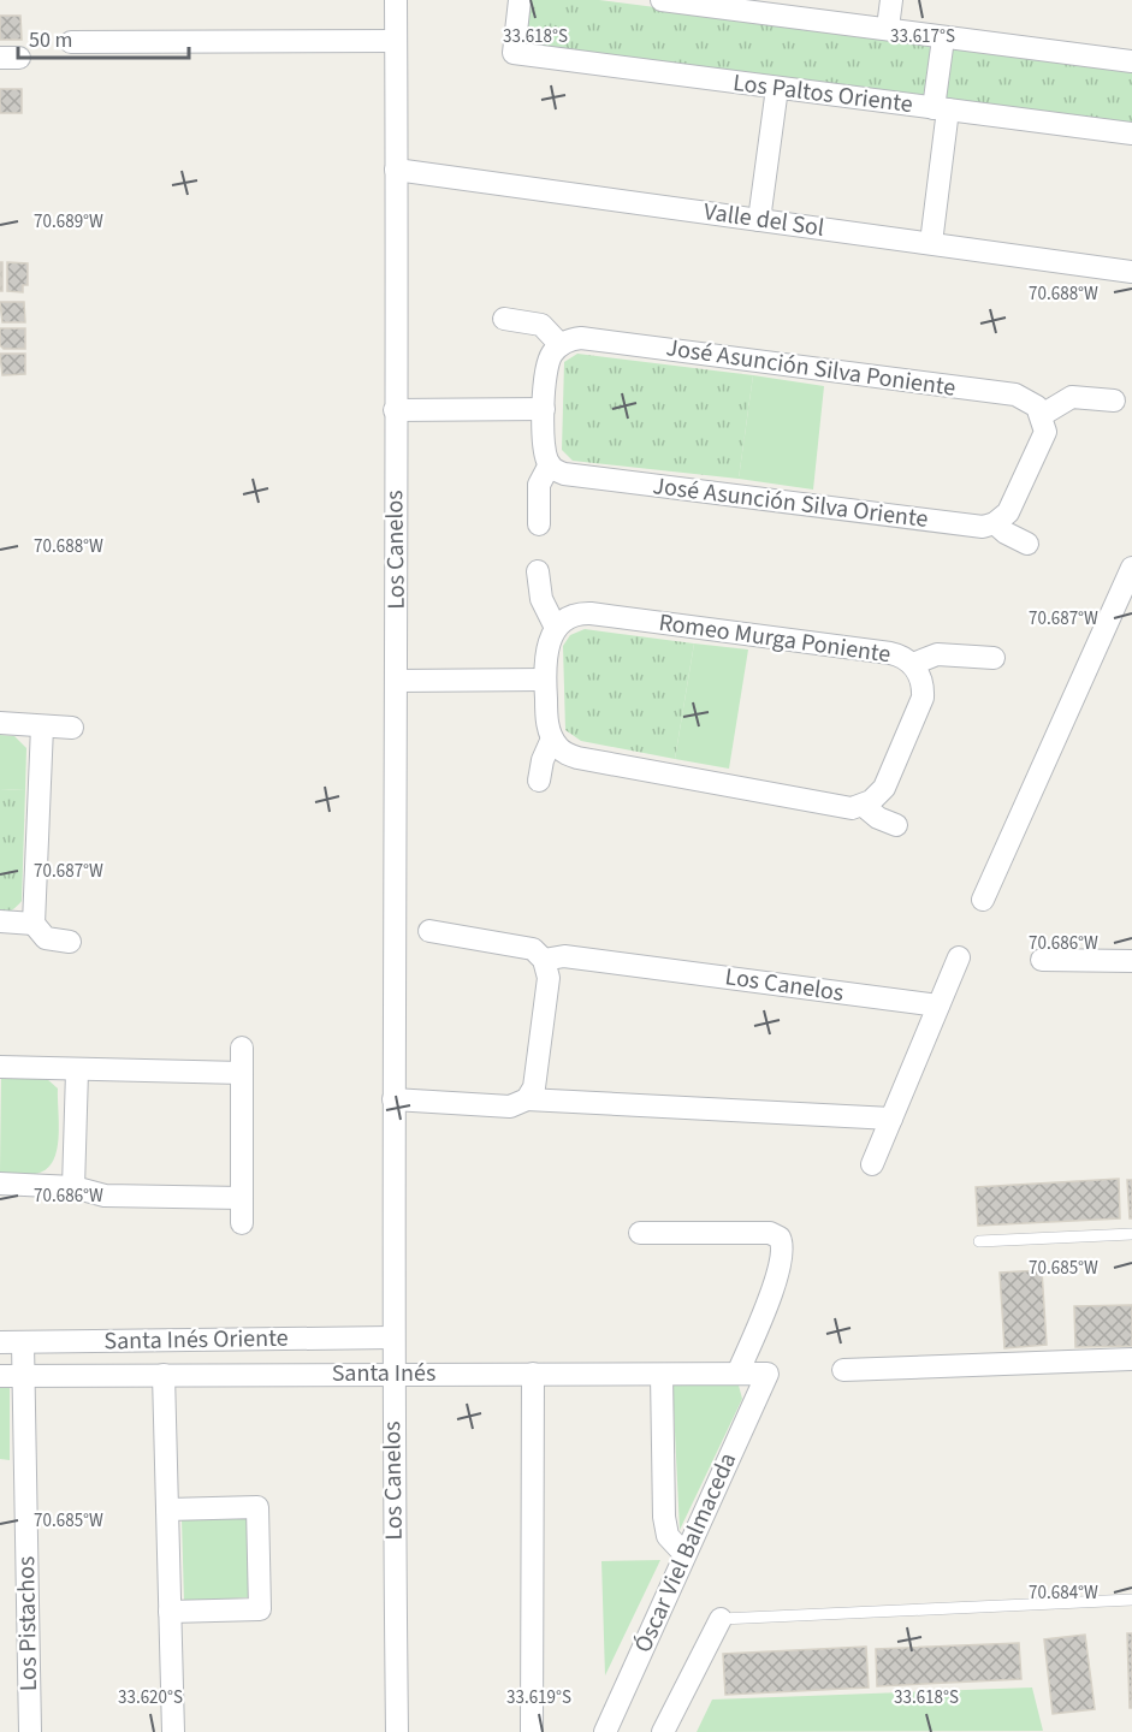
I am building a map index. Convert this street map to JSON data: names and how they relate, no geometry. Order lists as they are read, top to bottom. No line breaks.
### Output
{"streets":{"street":["Los Paltos Oriente","Valle del Sol","José Asunción Silva Poniente","José Asunción Silva Oriente","Los Canelos","Romeo Murga Poniente","Santa Inés Oriente","Santa Inés","Óscar Viel Balmaceda","Los Pistachos"]},"crossings":[["Valle del Sol","Los Canelos"],["Los Canelos","Santa Inés Oriente"],["Los Canelos","Santa Inés"],["Santa Inés Oriente","Los Pistachos"],["Santa Inés","Óscar Viel Balmaceda"],["Santa Inés","Los Pistachos"]],"scale_bar":"50 m","coordinates":["33.618°S","33.617°S","70.689°W","70.688°W","70.687°W","70.686°W","70.685°W","70.684°W","33.620°S","33.619°S"]}
